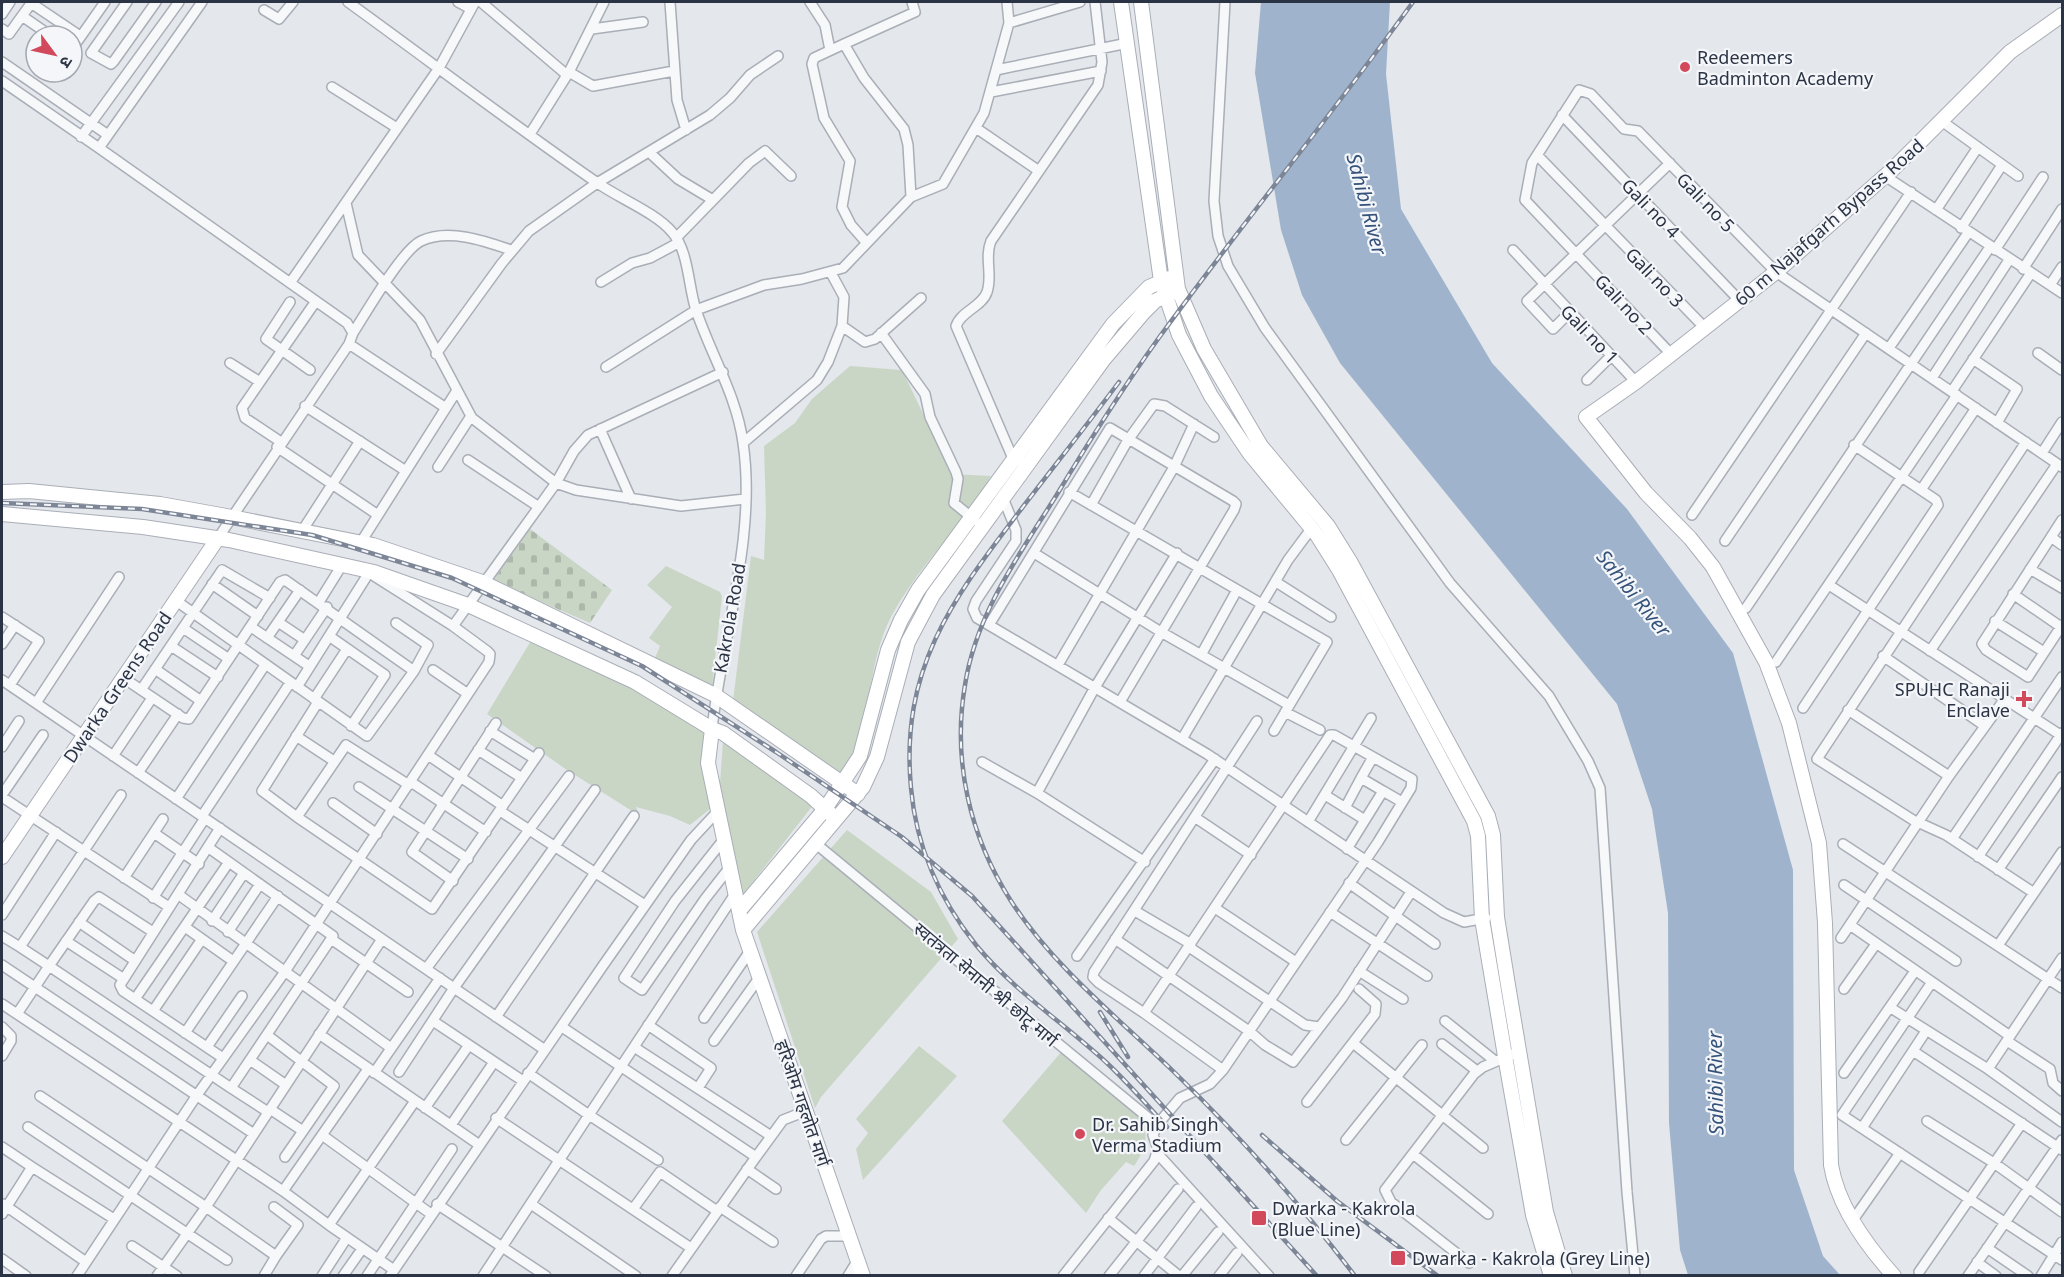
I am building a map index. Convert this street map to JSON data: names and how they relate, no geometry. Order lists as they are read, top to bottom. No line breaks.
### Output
{"streets":{"street":["Gali no 5","Gali no 4","60 m Najafgarh Bypass Road","Gali no 3","Gali no 2","Gali no 1","Kakrola Road","Dwarka Greens Road","स्वतंत्रता सेनानी श्री छोटू मार्ग","हरिओम गहलोत मार्ग"]},"crossings":[["Gali no 5","Gali no 4"],["Gali no 5","60 m Najafgarh Bypass Road"],["Gali no 4","60 m Najafgarh Bypass Road"],["60 m Najafgarh Bypass Road","Gali no 3"],["60 m Najafgarh Bypass Road","Gali no 2"],["60 m Najafgarh Bypass Road","Gali no 1"],["Gali no 3","Gali no 2"],["Kakrola Road","हरिओम गहलोत मार्ग"]],"water":["Sahibi River"],"places":{"other":["Redeemers Badminton Academy","Dr. Sahib Singh Verma Stadium"],"health":["SPUHC Ranaji Enclave"],"transit":["Dwarka - Kakrola (Blue Line)","Dwarka - Kakrola (Grey Line)"]},"north":"bottom right"}
